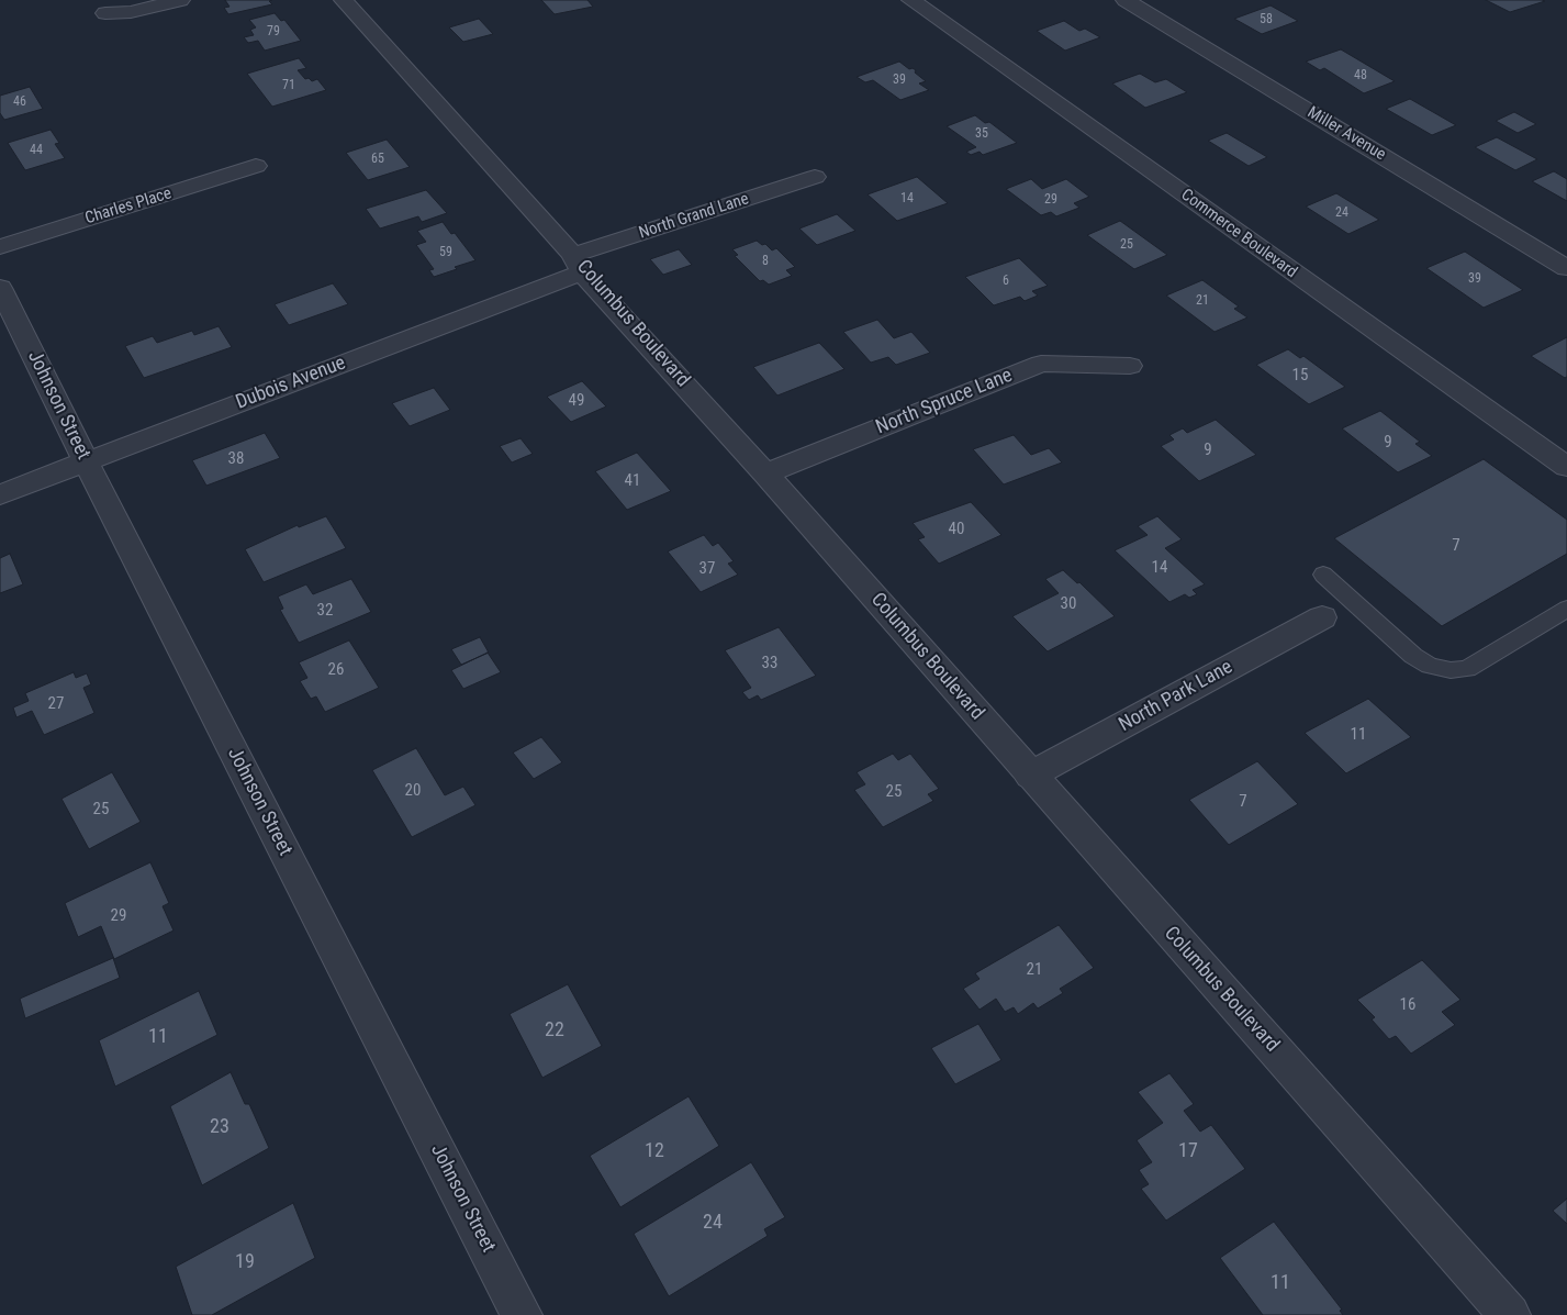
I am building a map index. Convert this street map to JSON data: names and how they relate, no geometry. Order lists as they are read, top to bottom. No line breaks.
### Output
{"streets":{"street":["Miller Avenue","Charles Place","North Grand Lane","Commerce Boulevard","Columbus Boulevard","Dubois Avenue","North Spruce Lane","Johnson Street","North Park Lane"]},"crossings":[["North Grand Lane","Columbus Boulevard"],["North Grand Lane","Dubois Avenue"],["Columbus Boulevard","Dubois Avenue"],["Columbus Boulevard","North Spruce Lane"],["Columbus Boulevard","North Park Lane"],["Dubois Avenue","Johnson Street"]],"house_numbers":["58","79","48","39","71","46","35","44","65","14","29","24","25","59","8","39","6","21","15","49","9","9","38","41","40","7","14","37","30","32","33","26","27","11","20","25","7","25","29","21","16","22","11","23","12","17","24","19","11"]}
